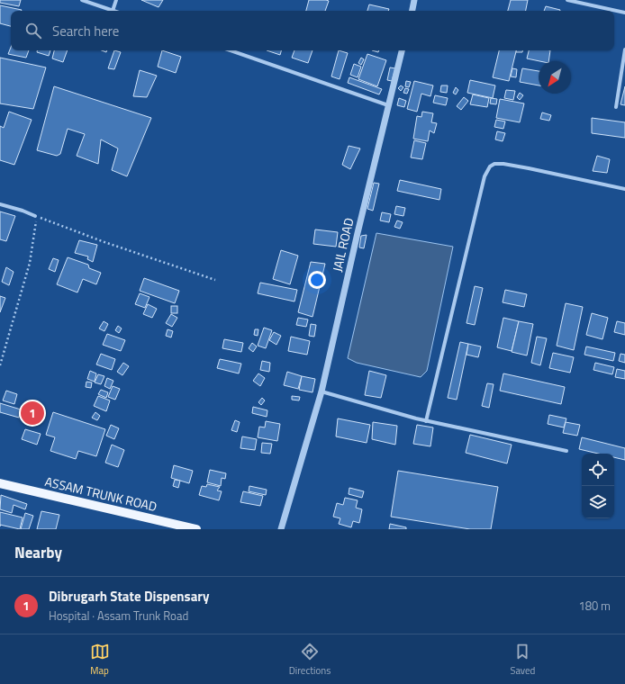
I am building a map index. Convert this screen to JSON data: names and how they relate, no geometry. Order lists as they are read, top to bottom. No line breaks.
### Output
{"streets":{"main road":["ASSAM TRUNK ROAD"],"street":["JAIL ROAD"]},"north":"bottom left","page":{"search":"Search here","pins":"1","heading":"Nearby","list":[{"mark":"1","name":"Dibrugarh State Dispensary","note":"Hospital · Assam Trunk Road","value":"180 m"}],"nav":["Map","Directions","Saved"]}}
